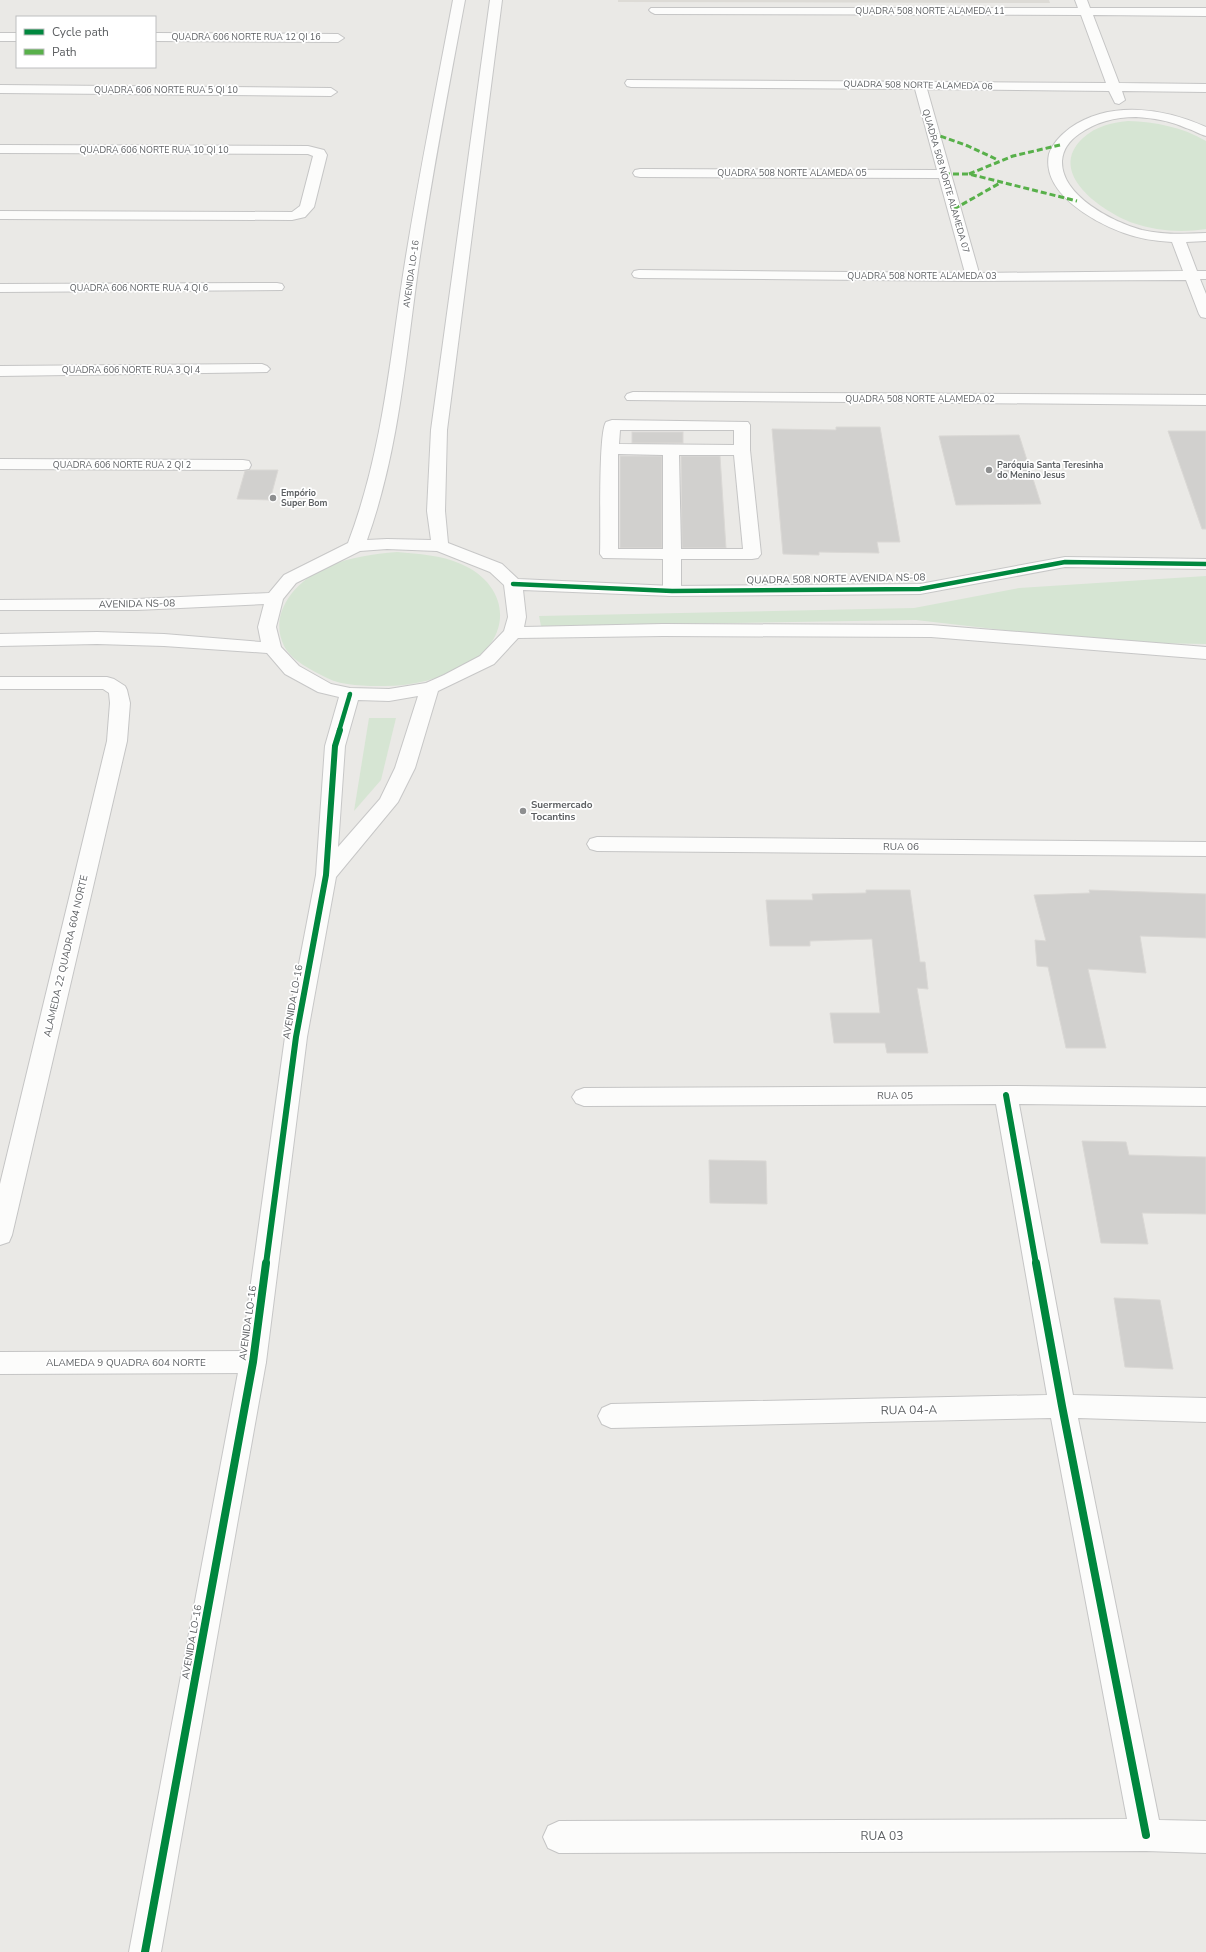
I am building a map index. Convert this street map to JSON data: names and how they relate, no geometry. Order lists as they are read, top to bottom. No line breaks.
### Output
{"streets":{"street":["QUADRA 508 NORTE ALAMEDA 11","QUADRA 606 NORTE RUA 12 QI 16","QUADRA 508 NORTE ALAMEDA 06","QUADRA 606 NORTE RUA 5 QI 10","QUADRA 606 NORTE RUA 10 QI 10","QUADRA 508 NORTE ALAMEDA 05","QUADRA 508 NORTE ALAMEDA 07","AVENIDA LO-16","QUADRA 508 NORTE ALAMEDA 03","QUADRA 606 NORTE RUA 4 QI 6","QUADRA 606 NORTE RUA 3 QI 4","QUADRA 508 NORTE ALAMEDA 02","QUADRA 606 NORTE RUA 2 QI 2","QUADRA 508 NORTE AVENIDA NS-08","AVENIDA NS-08","RUA 06","ALAMEDA 22 QUADRA 604 NORTE","RUA 05","ALAMEDA 9 QUADRA 604 NORTE","RUA 04-A","RUA 03"]},"crossings":[["QUADRA 508 NORTE ALAMEDA 06","QUADRA 508 NORTE ALAMEDA 07"],["QUADRA 508 NORTE ALAMEDA 05","QUADRA 508 NORTE ALAMEDA 07"],["QUADRA 508 NORTE ALAMEDA 07","QUADRA 508 NORTE ALAMEDA 03"],["AVENIDA LO-16","ALAMEDA 9 QUADRA 604 NORTE"]],"places":["Paróquia Santa Teresinha do Menino Jesus","Empório Super Bom","Suermercado Tocantins"],"legend":["Cycle path","Path"]}
